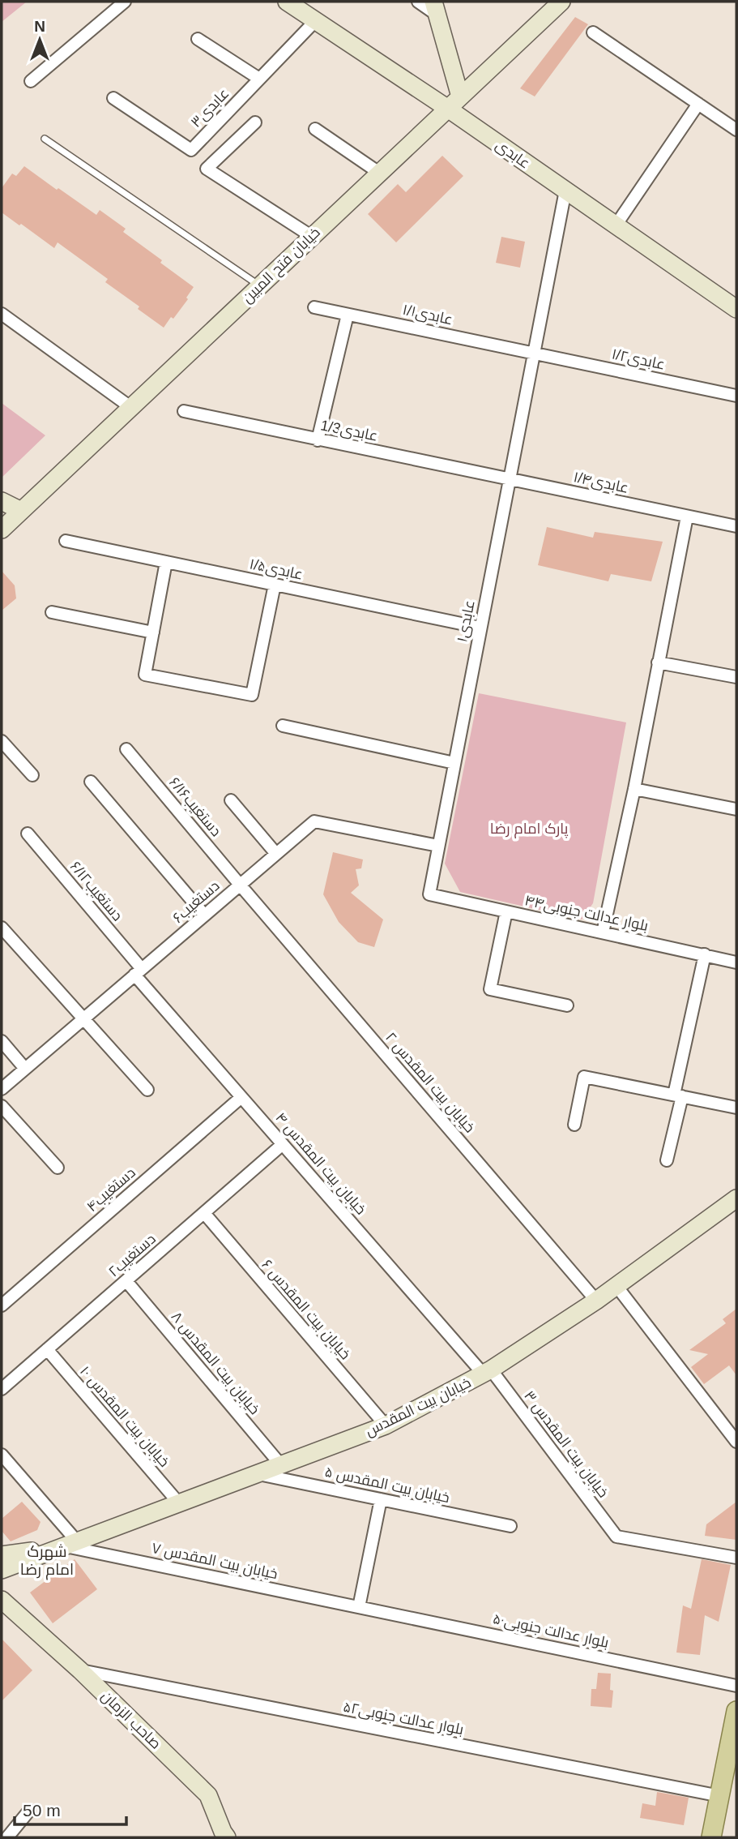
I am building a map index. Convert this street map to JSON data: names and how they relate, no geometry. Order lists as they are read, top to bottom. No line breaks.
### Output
{"streets":{"street":["عابدی۳","عابدی","خیابان فتح المبین","عابدی۱/۱","عابدی۱/۲","عابدی1/3","عابدی۱/۴","عابدی۱/۵","۱عابدی","دستغیب۶/۱۶","دستغیب۶/۱۲","دستغیب۶","بلوار عدالت جنوبی۴۴","خیابان بیت المقدس ۲","خیابان بیت المقدس ۴","دستغیب۴","۲دستغیب","خیابان بیت المقدس ۶","خیابان بیت المقدس ۸","خیابان بیت المقدس","خیابان بیت المقدس ۱۰","خیابان بیت المقدس ۳","خیابان بیت المقدس ۵","خیابان بیت المقدس ۷","بلوار عدالت جنوبی۵۰","بلوار عدالت جنوبی۵۲","صاحب الزمان"]},"crossings":[["عابدی۳","عابدی"],["عابدی","خیابان فتح المبین"],["عابدی","۱عابدی"],["عابدی۱/۱","عابدی۱/۲"],["عابدی۱/۱","۱عابدی"],["عابدی۱/۲","۱عابدی"],["عابدی1/3","عابدی۱/۴"],["عابدی1/3","۱عابدی"],["عابدی۱/۴","۱عابدی"],["عابدی۱/۵","۱عابدی"],["۱عابدی","دستغیب۶"],["۱عابدی","بلوار عدالت جنوبی۴۴"],["دستغیب۶/۱۶","دستغیب۶"],["دستغیب۶/۱۶","خیابان بیت المقدس ۲"],["دستغیب۶/۱۲","دستغیب۶"],["دستغیب۶/۱۲","خیابان بیت المقدس ۴"],["دستغیب۶","خیابان بیت المقدس ۲"],["دستغیب۶","خیابان بیت المقدس ۴"],["خیابان بیت المقدس ۲","خیابان بیت المقدس"],["خیابان بیت المقدس ۴","دستغیب۴"],["خیابان بیت المقدس ۴","۲دستغیب"],["خیابان بیت المقدس ۴","خیابان بیت المقدس"],["خیابان بیت المقدس ۴","خیابان بیت المقدس ۳"],["۲دستغیب","خیابان بیت المقدس ۶"],["۲دستغیب","خیابان بیت المقدس ۸"],["۲دستغیب","خیابان بیت المقدس ۱۰"],["خیابان بیت المقدس ۶","خیابان بیت المقدس"],["خیابان بیت المقدس ۸","خیابان بیت المقدس"],["خیابان بیت المقدس","خیابان بیت المقدس ۱۰"],["خیابان بیت المقدس","خیابان بیت المقدس ۳"],["خیابان بیت المقدس","خیابان بیت المقدس ۵"],["خیابان بیت المقدس","خیابان بیت المقدس ۷"],["خیابان بیت المقدس ۷","بلوار عدالت جنوبی۵۰"],["بلوار عدالت جنوبی۵۲","صاحب الزمان"]],"districts":["شهرک امام رضا"],"parks":["پارک امام رضا"],"scale_bar":"50 m","north":"top"}
